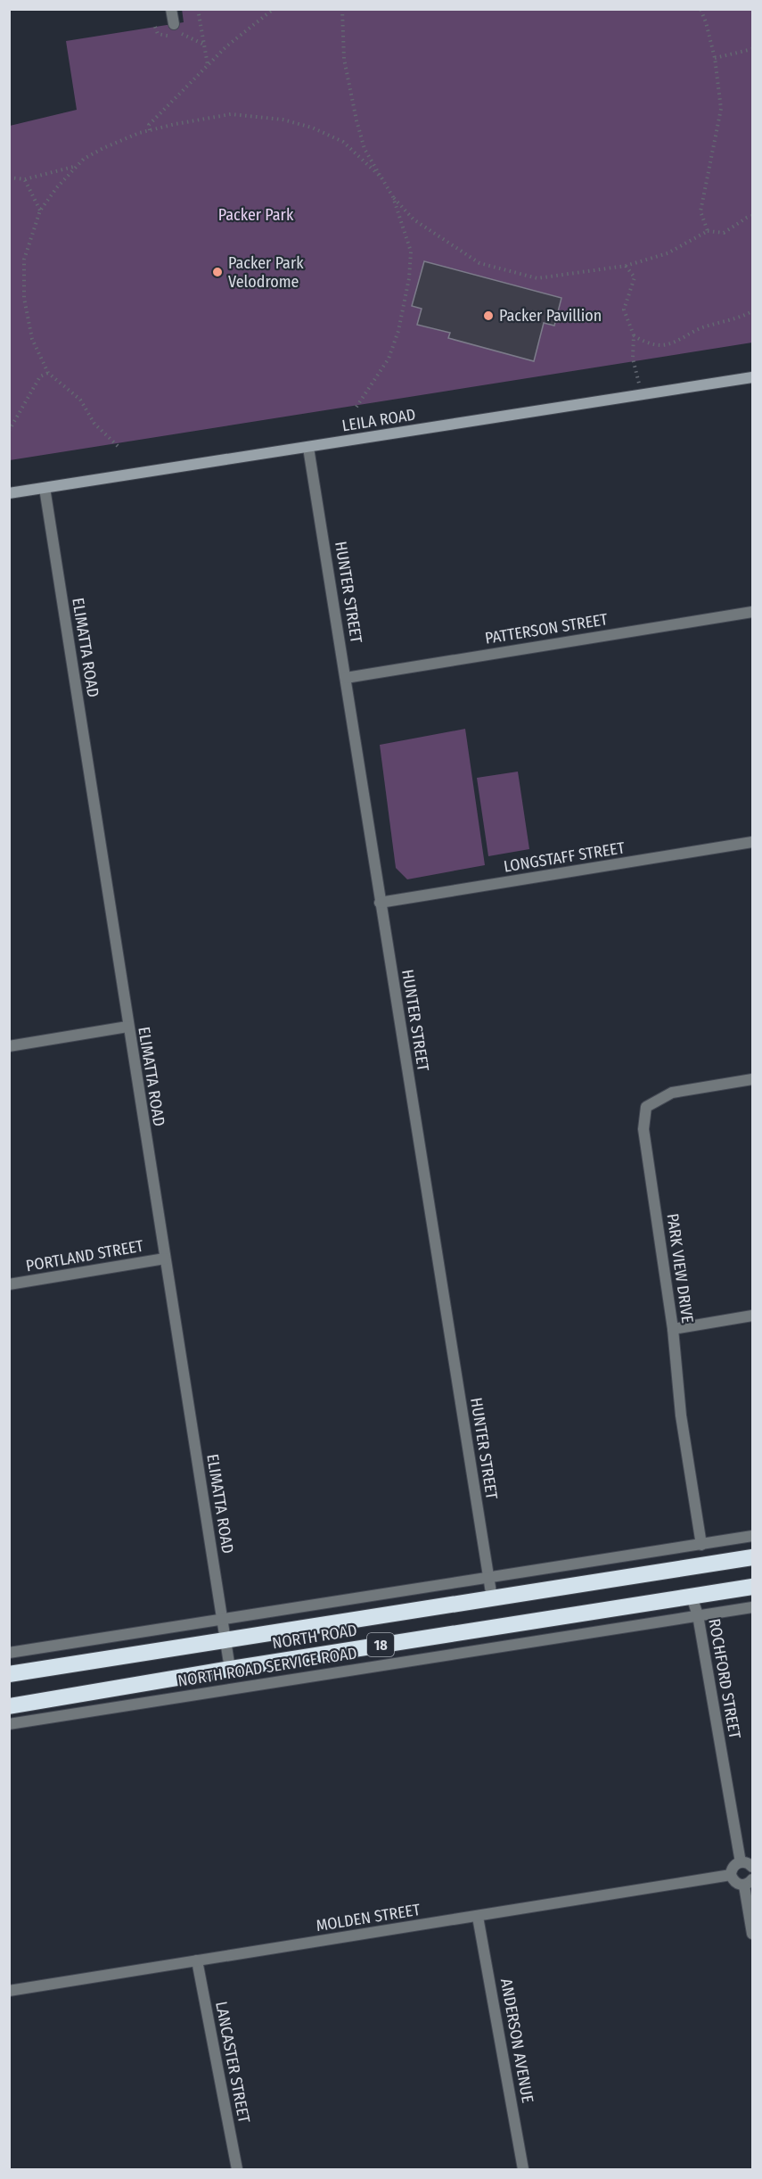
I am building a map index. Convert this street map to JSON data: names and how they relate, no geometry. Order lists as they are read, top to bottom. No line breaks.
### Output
{"streets":{"highway":["NORTH ROAD","18"],"street":["LEILA ROAD","HUNTER STREET","PATTERSON STREET","ELIMATTA ROAD","LONGSTAFF STREET","PORTLAND STREET","PARK VIEW DRIVE","NORTH ROAD SERVICE ROAD","ROCHFORD STREET","MOLDEN STREET","ANDERSON AVENUE","LANCASTER STREET"]},"crossings":[["LEILA ROAD","HUNTER STREET"],["LEILA ROAD","ELIMATTA ROAD"],["HUNTER STREET","PATTERSON STREET"],["HUNTER STREET","LONGSTAFF STREET"],["HUNTER STREET","NORTH ROAD"],["ELIMATTA ROAD","PORTLAND STREET"],["ELIMATTA ROAD","NORTH ROAD"],["NORTH ROAD","ROCHFORD STREET"],["NORTH ROAD SERVICE ROAD","ROCHFORD STREET"],["MOLDEN STREET","ANDERSON AVENUE"],["MOLDEN STREET","LANCASTER STREET"]],"parks":["Packer Park"],"places":["Packer Park Velodrome","Packer Pavillion"]}
